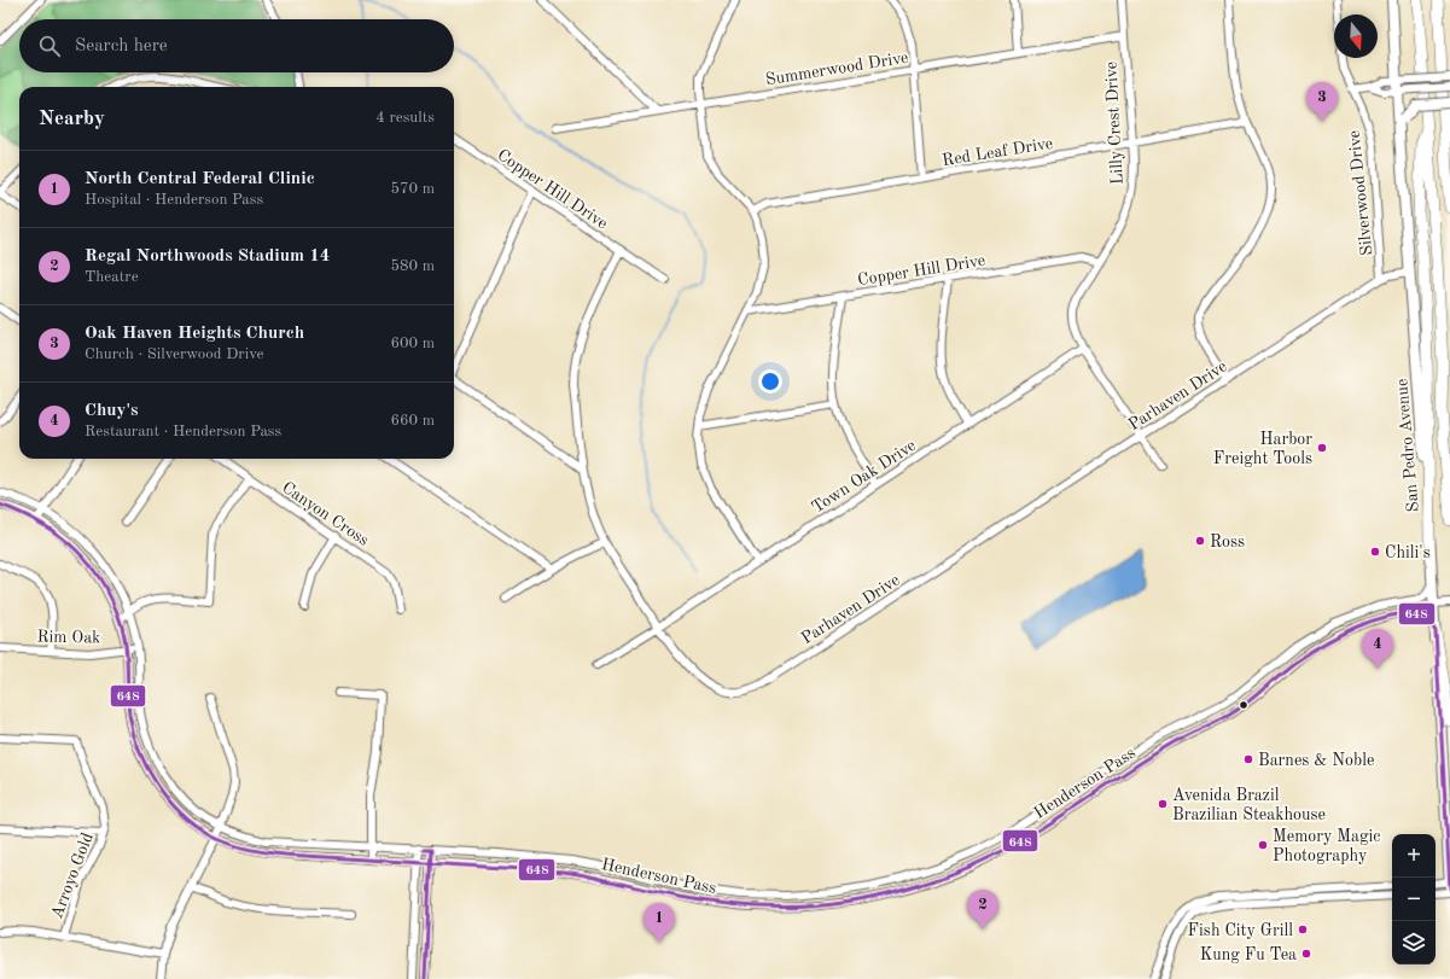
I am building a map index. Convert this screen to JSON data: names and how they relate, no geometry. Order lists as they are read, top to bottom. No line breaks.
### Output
{"streets":{"main road":["San Pedro Avenue"],"street":["Summerwood Drive","Lilly Crest Drive","Red Leaf Drive","Copper Hill Drive","Silverwood Drive","Parhaven Drive","Town Oak Drive","Canyon Cross","Rim Oak","Henderson Pass","Arroyo Gold"]},"crossings":[["Summerwood Drive","Lilly Crest Drive"],["Lilly Crest Drive","Red Leaf Drive"],["Lilly Crest Drive","Copper Hill Drive"],["Lilly Crest Drive","Parhaven Drive"],["Lilly Crest Drive","Town Oak Drive"],["Copper Hill Drive","Parhaven Drive"],["Silverwood Drive","Parhaven Drive"],["Parhaven Drive","San Pedro Avenue"],["Parhaven Drive","Town Oak Drive"],["San Pedro Avenue","Henderson Pass"],["Rim Oak","Henderson Pass"]],"places":["Harbor Freight Tools","Ross","Chili's","Barnes & Noble","Avenida Brazil Brazilian Steakhouse","Memory Magic Photography","Fish City Grill","Kung Fu Tea"],"lines":["transit line 648"],"north":"bottom","page":{"search":"Search here","pins":["3","4","2","1"],"heading":["Nearby","4 results"],"list":[{"mark":"1","name":"North Central Federal Clinic","note":"Hospital · Henderson Pass","value":"570 m"},{"mark":"2","name":"Regal Northwoods Stadium 14","note":"Theatre","value":"580 m"},{"mark":"3","name":"Oak Haven Heights Church","note":"Church · Silverwood Drive","value":"600 m"},{"mark":"4","name":"Chuy's","note":"Restaurant · Henderson Pass","value":"660 m"}],"map_buttons":["+","−"]}}
